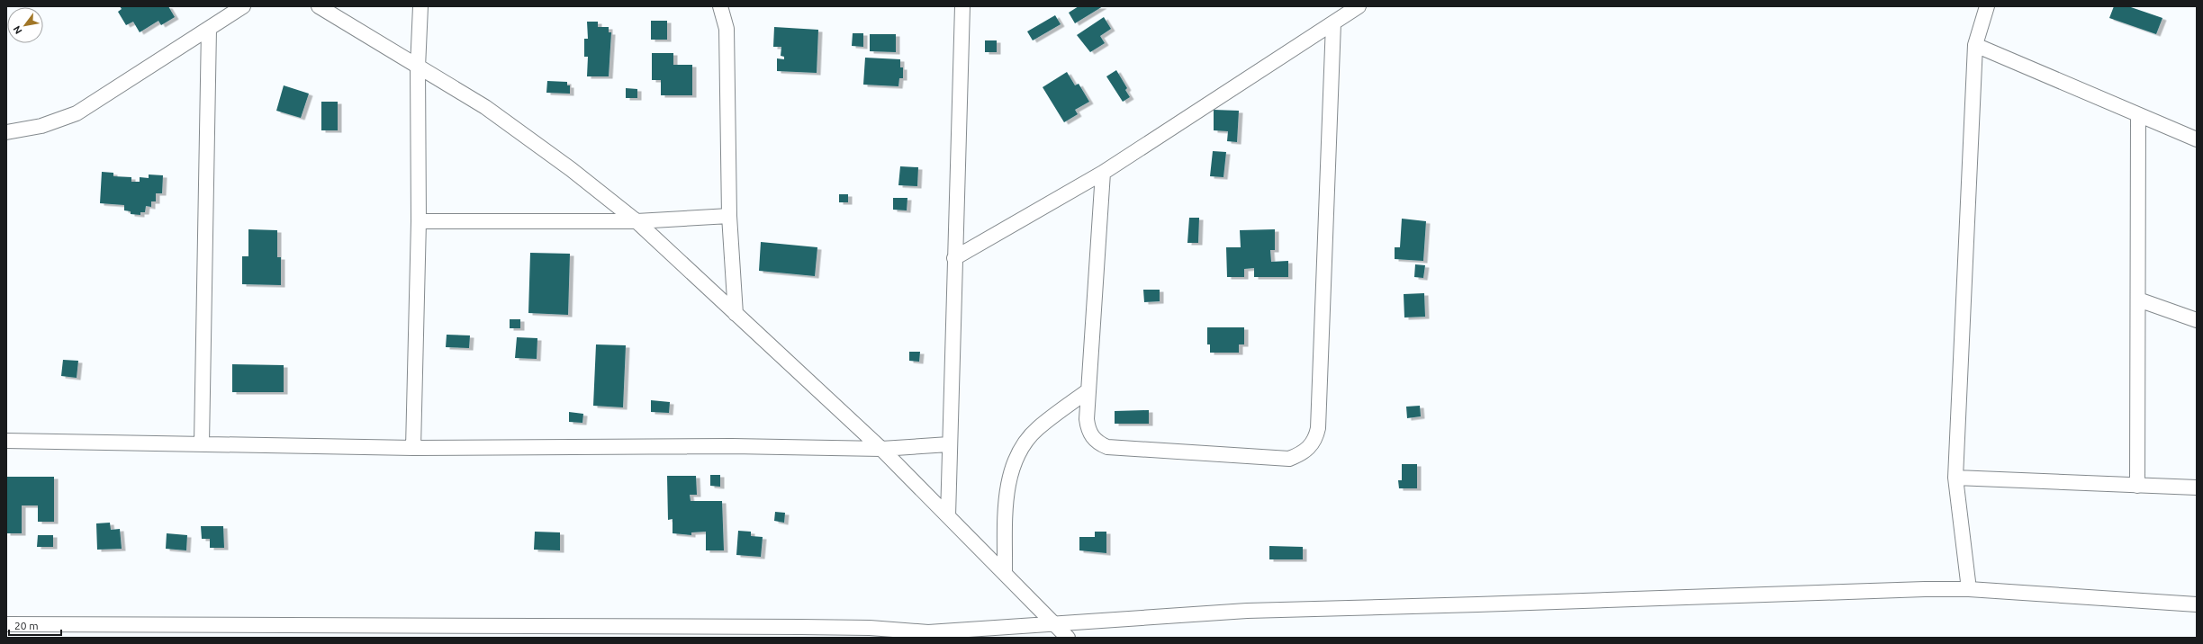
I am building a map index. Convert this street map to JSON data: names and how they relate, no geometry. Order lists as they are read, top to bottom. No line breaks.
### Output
{"scale_bar":"20 m","north":"bottom left"}
